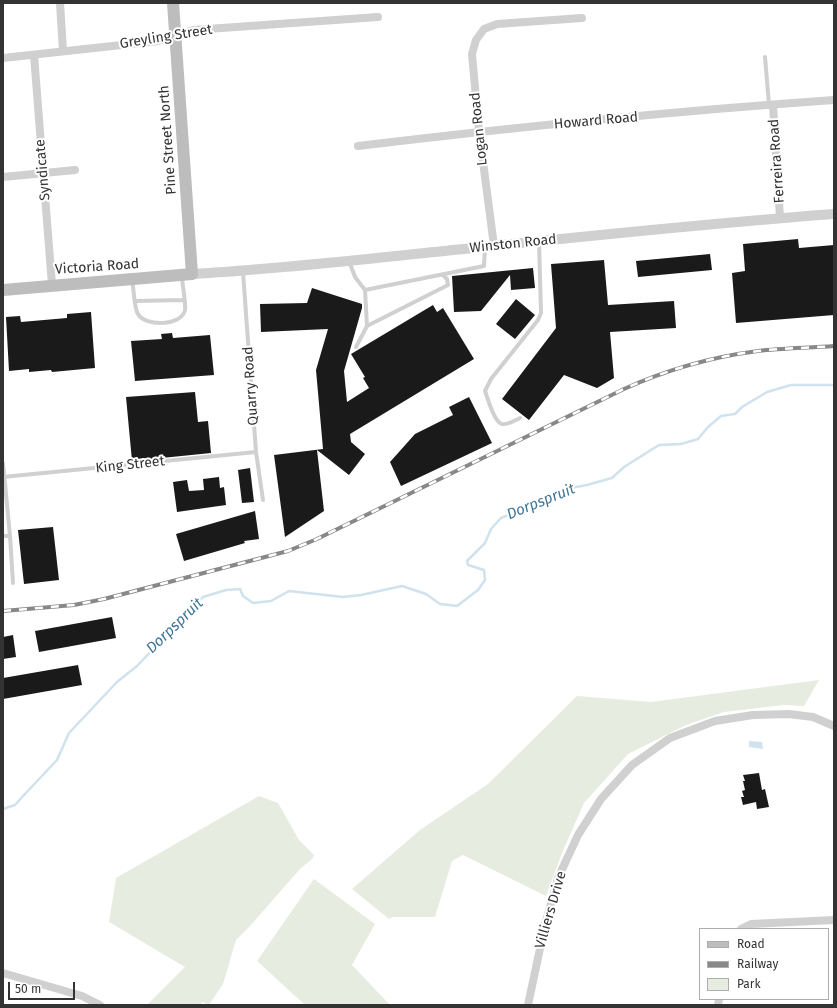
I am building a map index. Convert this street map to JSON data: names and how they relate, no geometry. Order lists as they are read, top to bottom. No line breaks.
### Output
{"streets":{"main road":["Pine Street North","Victoria Road"],"street":["Greyling Street","Howard Road","Logan Road","Ferreira Road","Syndicate","Winston Road","Villiers Drive"],"lane":["Quarry Road","King Street"]},"crossings":[["Greyling Street","Pine Street North"],["Greyling Street","Syndicate"],["Howard Road","Logan Road"],["Howard Road","Ferreira Road"],["Logan Road","Winston Road"],["Pine Street North","Winston Road"],["Pine Street North","Victoria Road"],["Ferreira Road","Winston Road"],["Syndicate","Victoria Road"],["Winston Road","Victoria Road"],["Winston Road","Quarry Road"],["Quarry Road","King Street"]],"water":["Dorpspruit"],"legend":["Road","Railway","Park"],"scale_bar":"50 m"}
